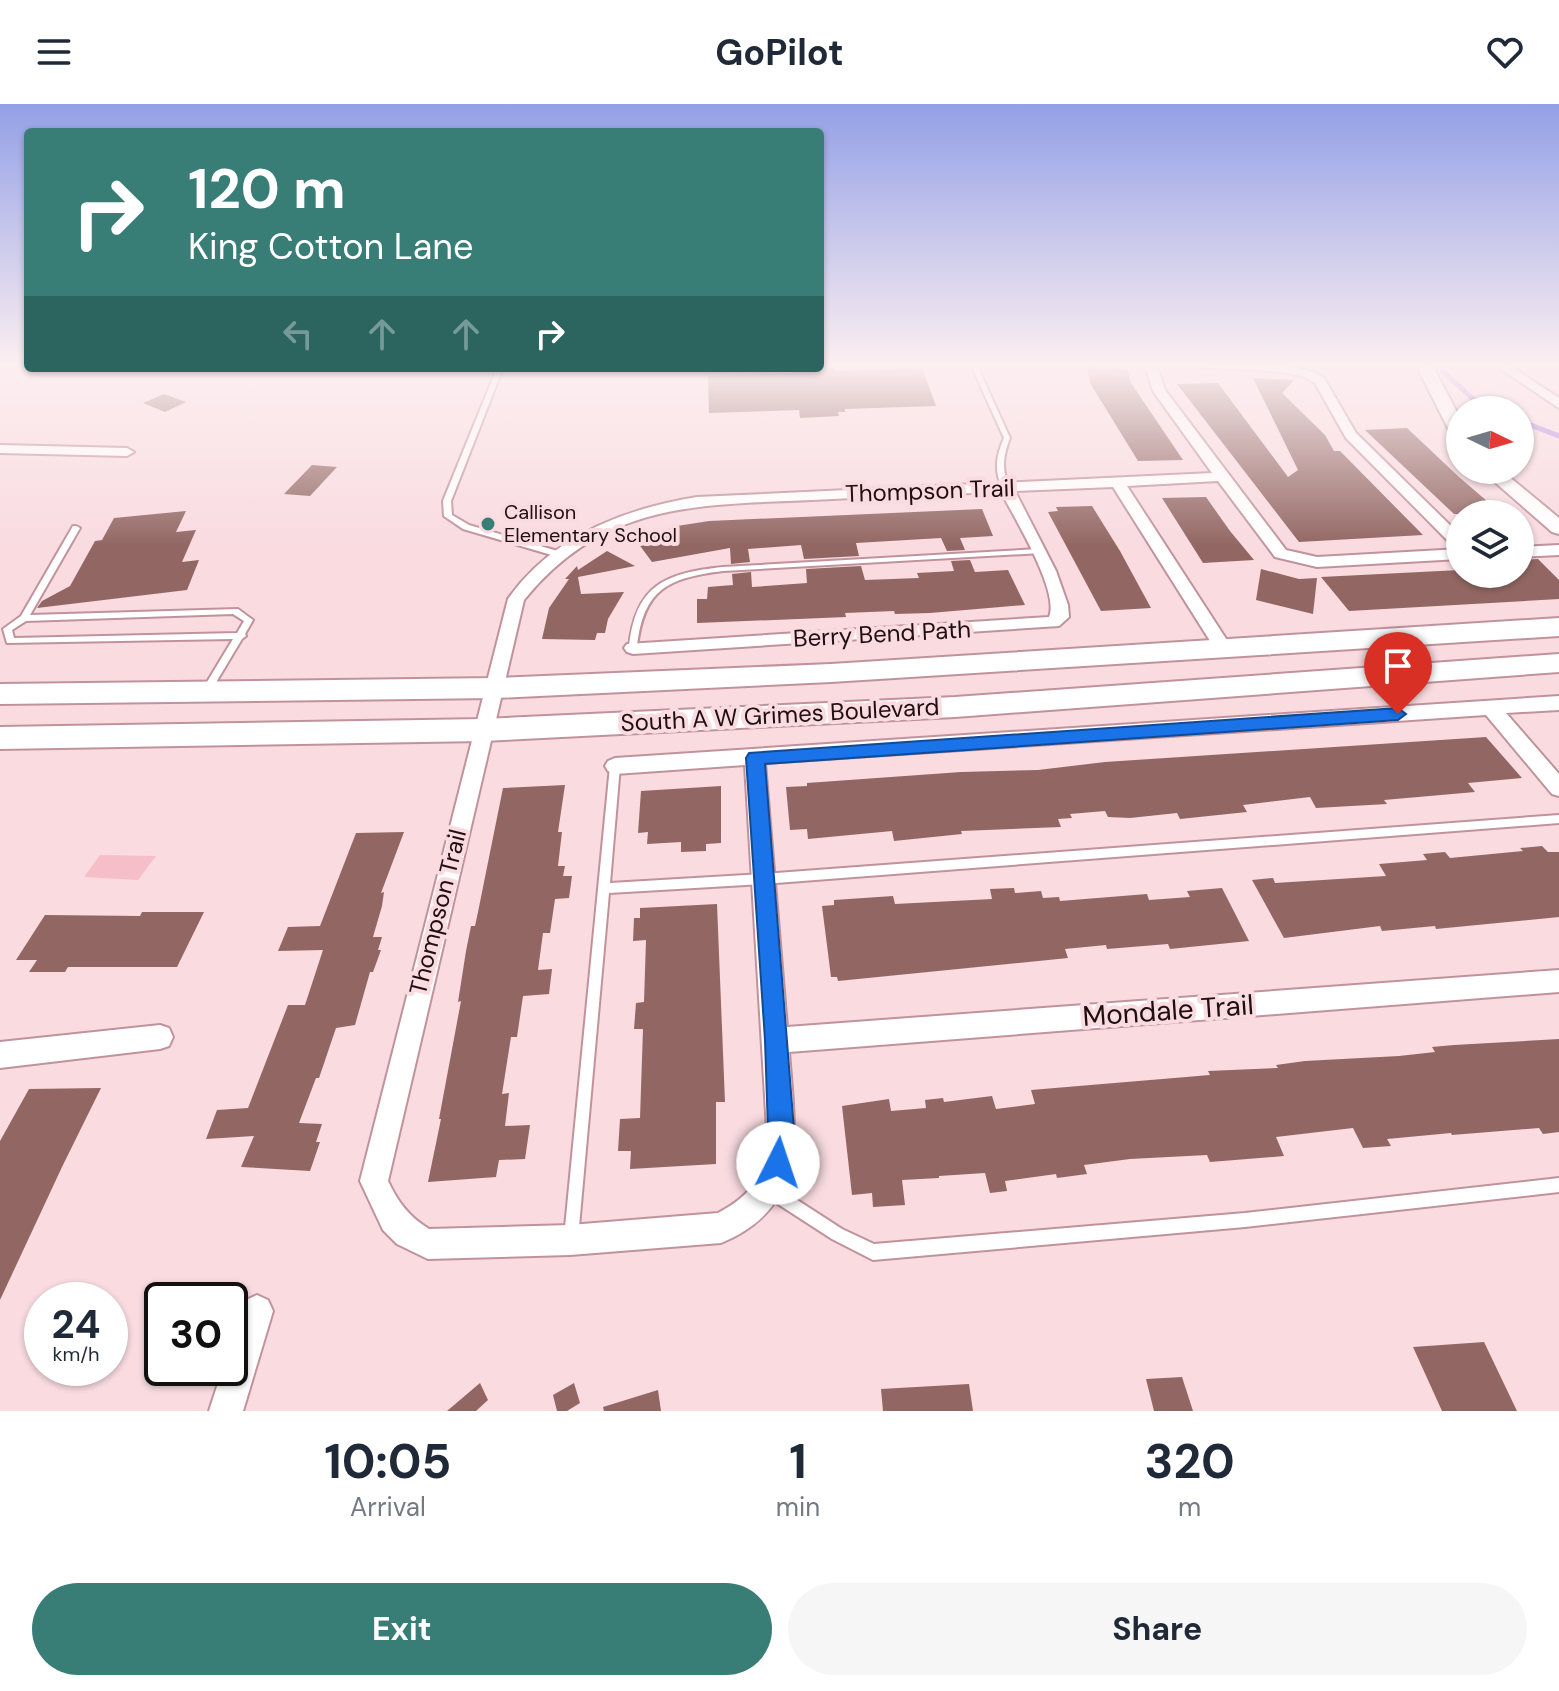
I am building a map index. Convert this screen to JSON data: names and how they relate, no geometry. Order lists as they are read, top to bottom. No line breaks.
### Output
{"streets":{"main road":["South A W Grimes Boulevard"],"street":["Thompson Trail","Berry Bend Path","Mondale Trail"]},"crossings":[["Thompson Trail","South A W Grimes Boulevard"]],"places":["Callison Elementary School"],"north":"right","page":{"header":"GoPilot","turn":["120 m","King Cotton Lane"],"speed":"24 km/h","limit":"30","eta":["10:05","Arrival","1","min","320","m"],"buttons":["Exit","Share"]}}
